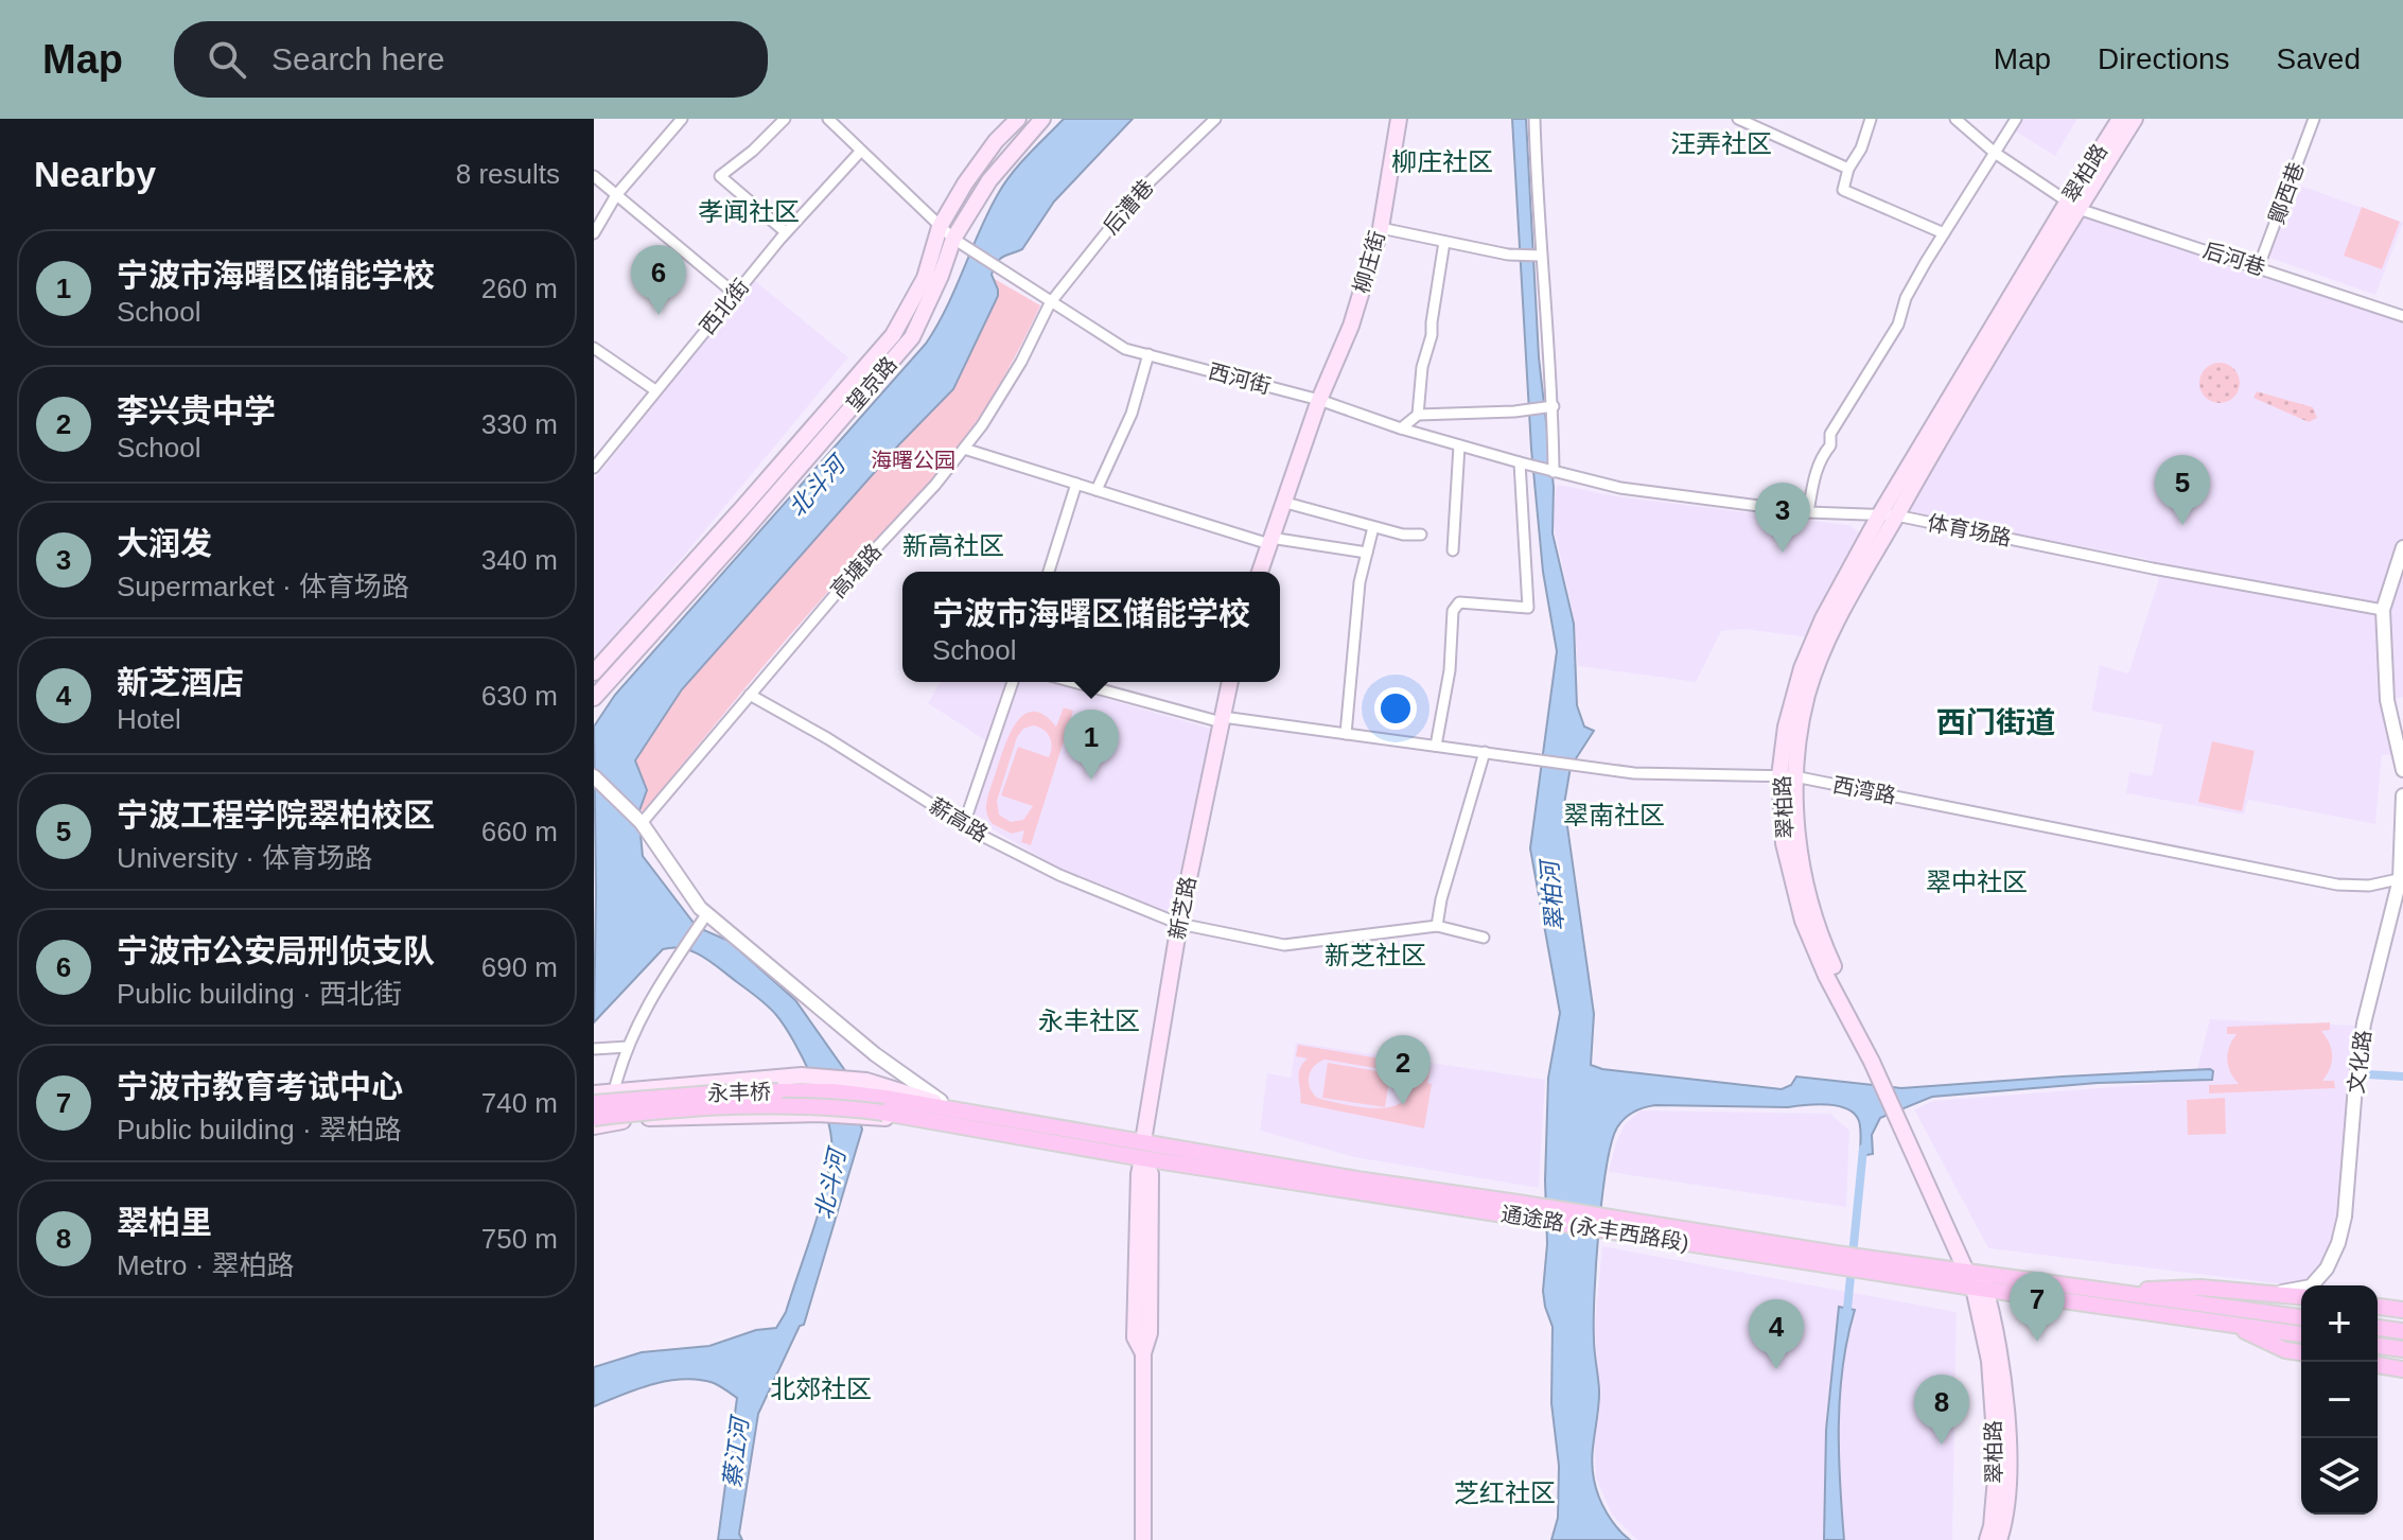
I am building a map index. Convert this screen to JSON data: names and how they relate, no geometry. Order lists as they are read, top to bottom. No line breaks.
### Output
{"streets":{"main road":["翠柏路","柳庄街","望京路","新芝路","永丰桥","通途路 (永丰西路段)"],"street":["鄮西巷","后漕巷","后河巷","西北街","西河街","体育场路","高塘路","西湾路","薪高路","文化路"]},"crossings":[["翠柏路","后河巷"],["翠柏路","体育场路"],["翠柏路","西湾路"],["翠柏路","通途路 (永丰西路段)"],["鄮西巷","后河巷"],["后漕巷","西河街"],["后漕巷","高塘路"],["柳庄街","西河街"],["西河街","望京路"],["西河街","体育场路"],["西河街","高塘路"],["高塘路","薪高路"],["西湾路","新芝路"],["西湾路","文化路"],["薪高路","新芝路"],["新芝路","通途路 (永丰西路段)"],["永丰桥","通途路 (永丰西路段)"]],"districts":["汪弄社区","柳庄社区","孝闻社区","新高社区","西门街道","翠南社区","翠中社区","新芝社区","永丰社区","北郊社区","芝红社区"],"water":["北斗河","翠柏河","蔡江河"],"parks":["海曙公园"],"page":{"header":"Map","search":"Search here","nav":["Map","Directions","Saved"],"heading":["Nearby","8 results"],"list":[{"mark":"1","name":"宁波市海曙区储能学校","note":"School","value":"260 m"},{"mark":"2","name":"李兴贵中学","note":"School","value":"330 m"},{"mark":"3","name":"大润发","note":"Supermarket · 体育场路","value":"340 m"},{"mark":"4","name":"新芝酒店","note":"Hotel","value":"630 m"},{"mark":"5","name":"宁波工程学院翠柏校区","note":"University · 体育场路","value":"660 m"},{"mark":"6","name":"宁波市公安局刑侦支队","note":"Public building · 西北街","value":"690 m"},{"mark":"7","name":"宁波市教育考试中心","note":"Public building · 翠柏路","value":"740 m"},{"mark":"8","name":"翠柏里","note":"Metro · 翠柏路","value":"750 m"}],"pins":["6","5","3","1","2","7","4","8"],"popup":["宁波市海曙区储能学校","School"],"map_buttons":["+","−"]}}
